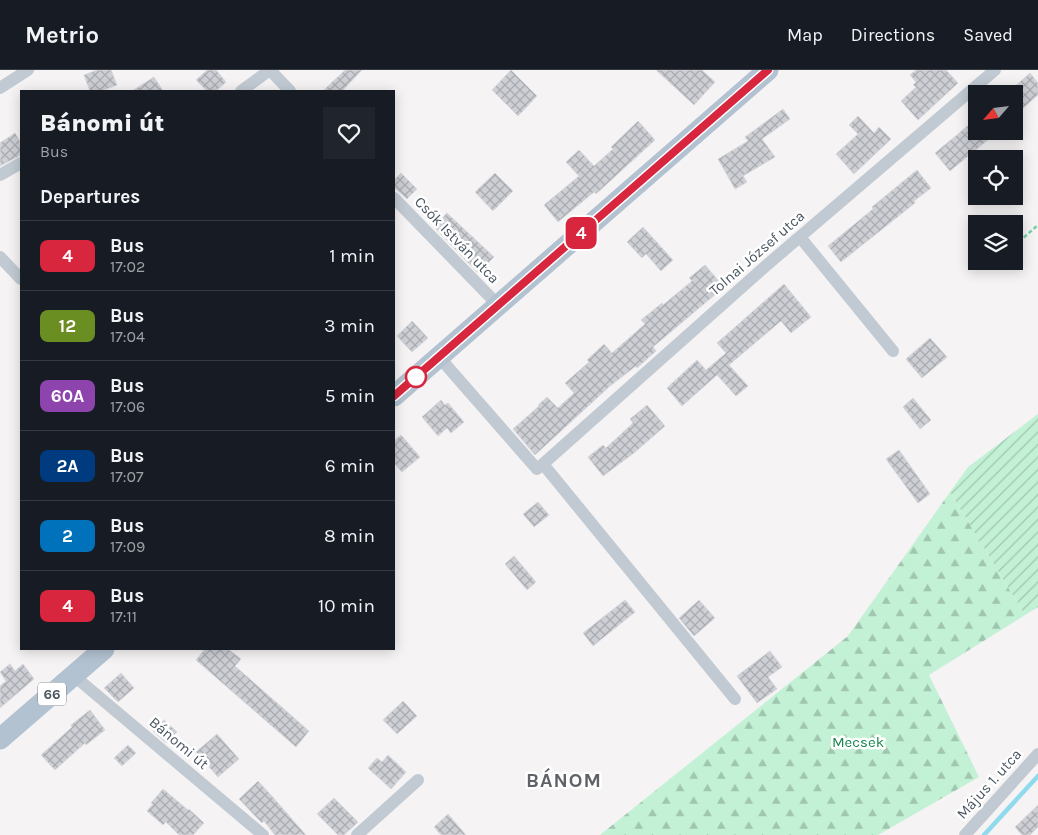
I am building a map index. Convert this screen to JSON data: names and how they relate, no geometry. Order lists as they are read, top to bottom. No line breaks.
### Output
{"streets":{"main road":["66"],"street":["Csók István utca","Tolnai József utca","Bánomi út","Május 1. utca"]},"crossings":[["66","Bánomi út"]],"districts":["BÁNOM"],"parks":["Mecsek"],"lines":["bus line 4"],"north":"bottom left","page":{"header":"Metrio","nav":["Map","Directions","Saved"],"on_map":"4","heading":[["Bánomi út","Bus"],"Departures"],"list":[{"mark":"4","name":"Bus","note":"17:02","value":"1 min"},{"mark":"12","name":"Bus","note":"17:04","value":"3 min"},{"mark":"60A","name":"Bus","note":"17:06","value":"5 min"},{"mark":"2A","name":"Bus","note":"17:07","value":"6 min"},{"mark":"2","name":"Bus","note":"17:09","value":"8 min"},{"mark":"4","name":"Bus","note":"17:11","value":"10 min"}]}}
